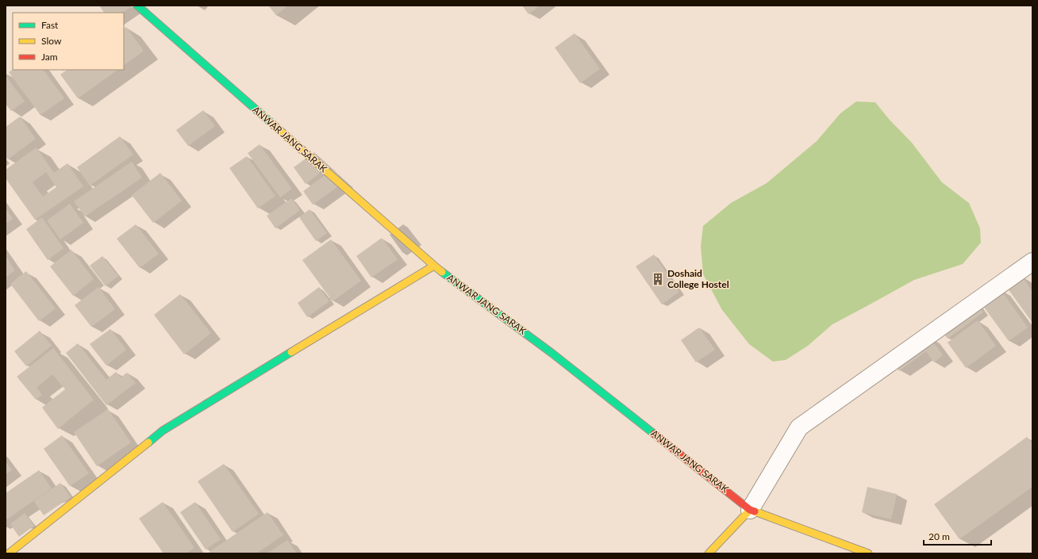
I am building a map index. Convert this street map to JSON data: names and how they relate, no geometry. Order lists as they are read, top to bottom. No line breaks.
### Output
{"streets":{"main road":["ANWAR JANG SARAK"]},"places":{"building":["Doshaid College Hostel"]},"legend":["Fast","Slow","Jam"],"scale_bar":"20 m"}
